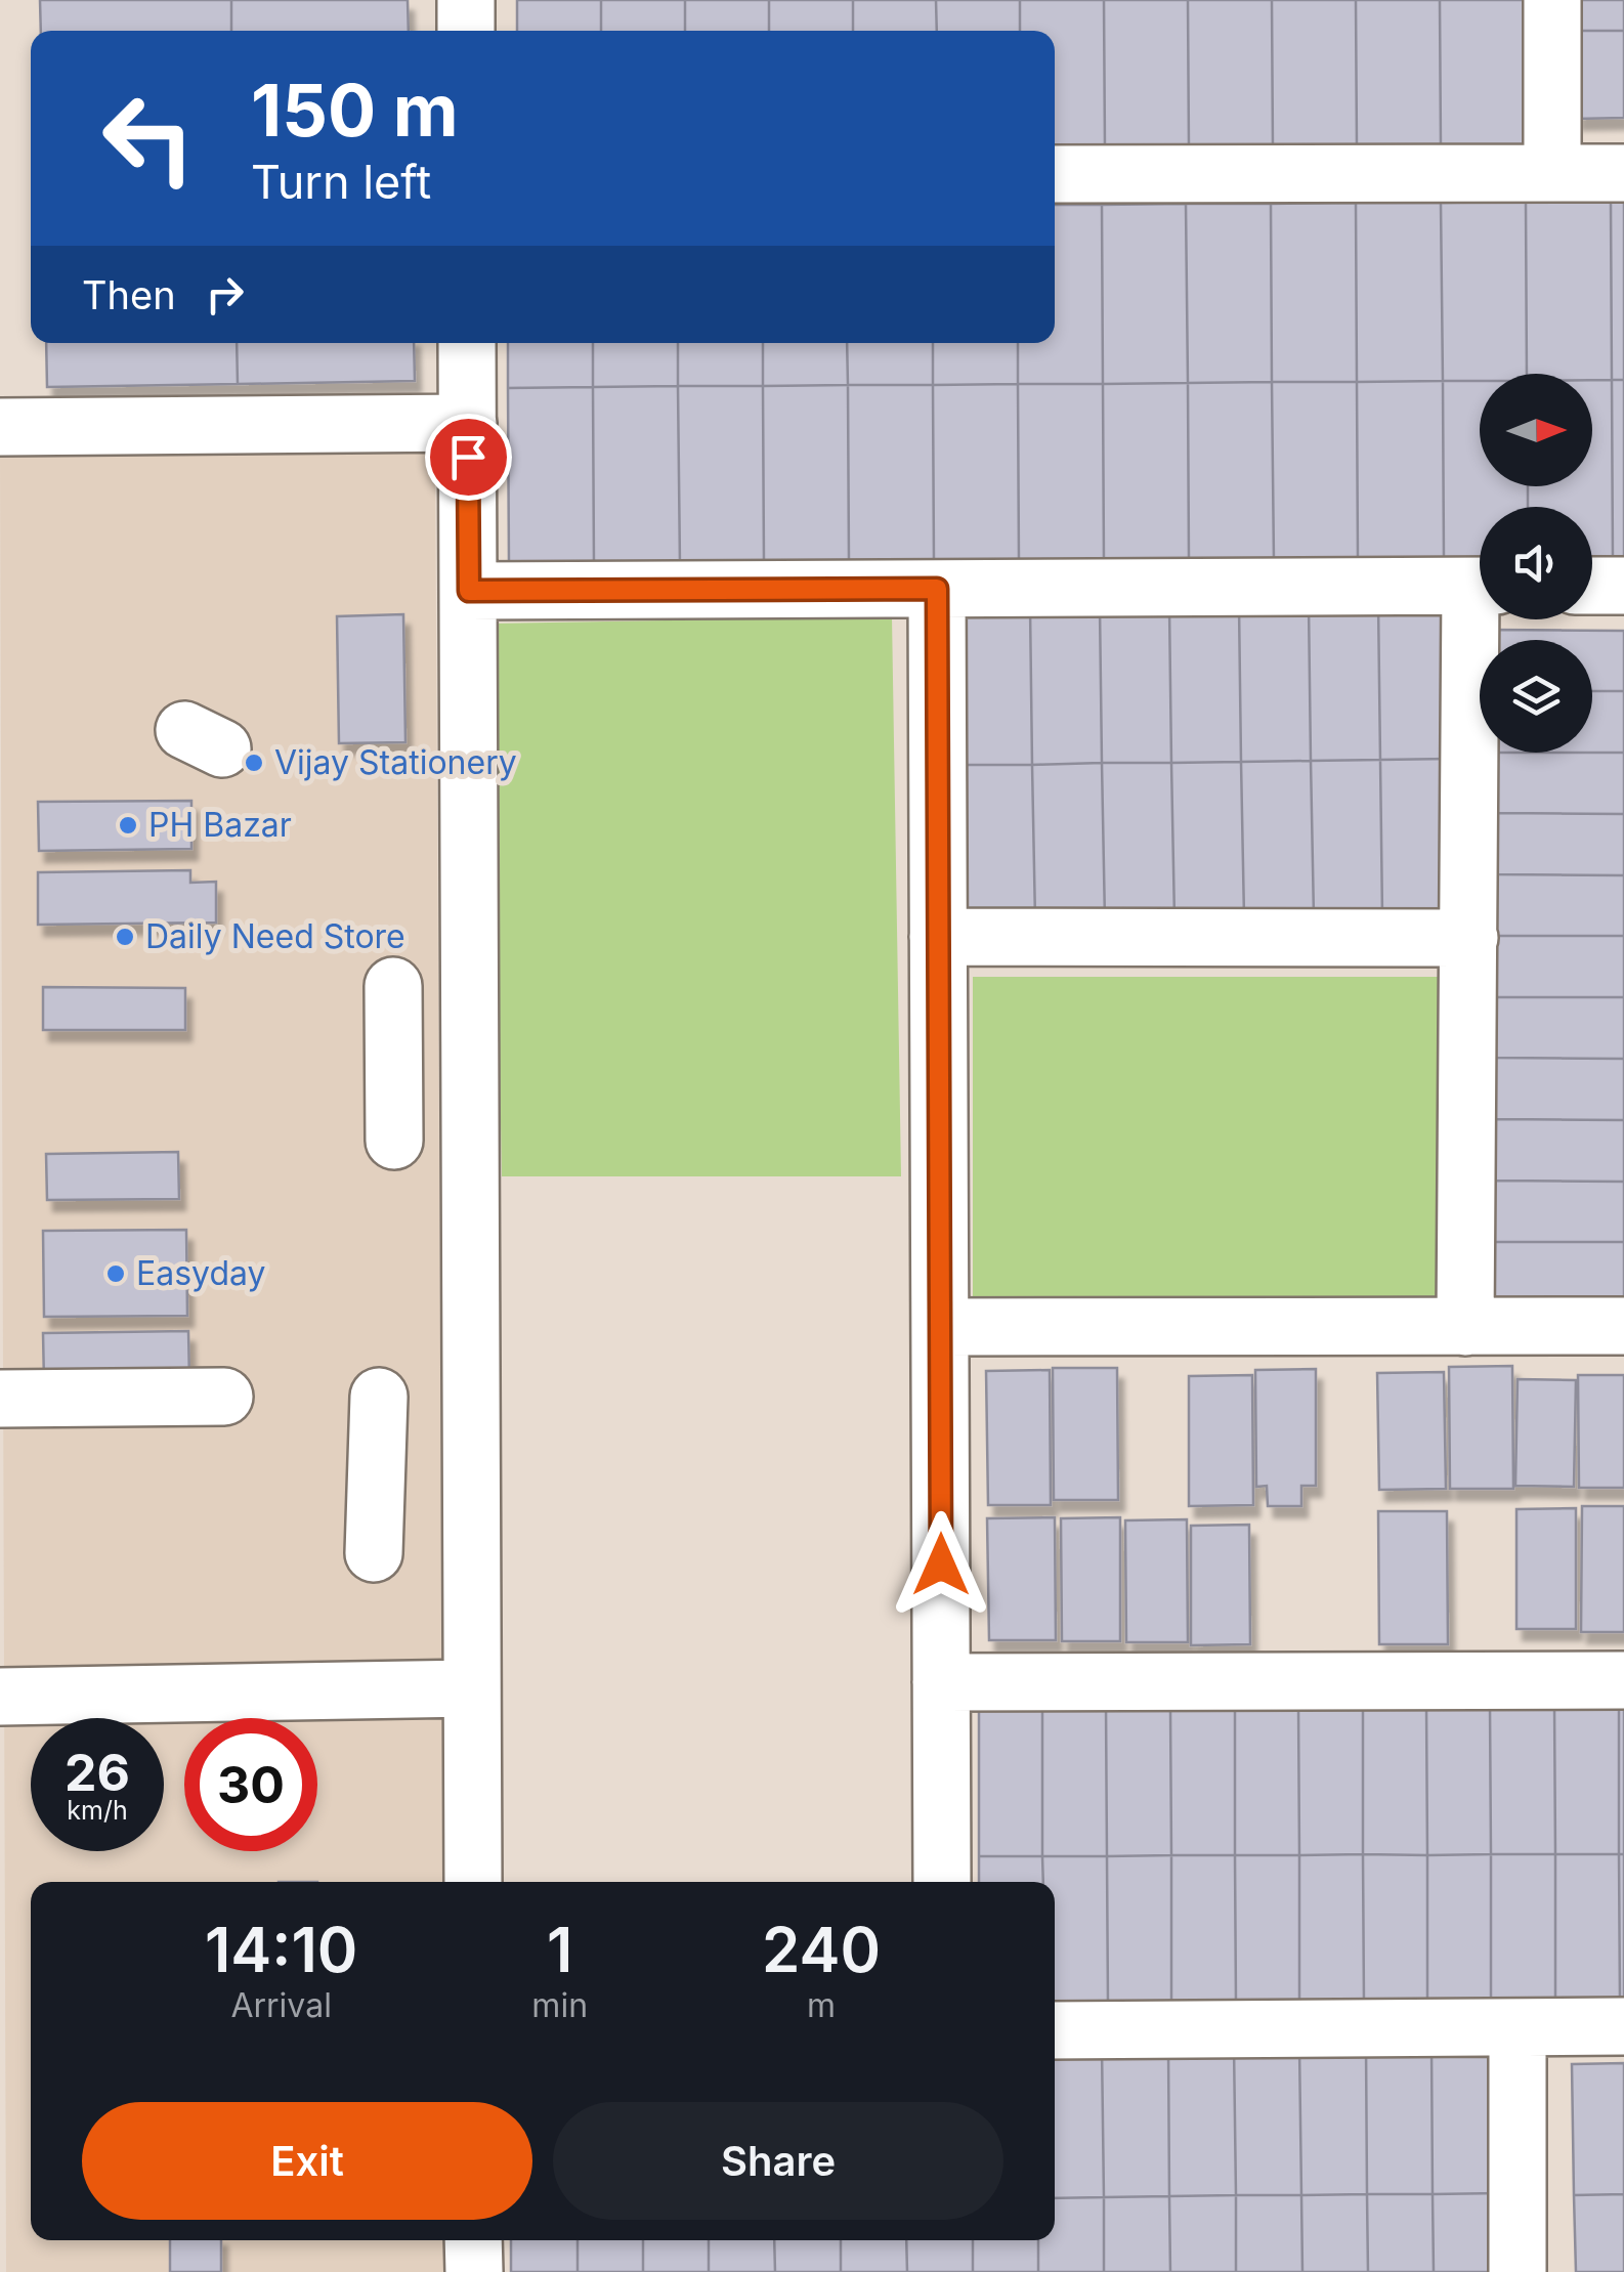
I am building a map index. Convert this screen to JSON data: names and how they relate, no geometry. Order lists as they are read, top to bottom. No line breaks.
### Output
{"places":["Vijay Stationery","PH Bazar","Daily Need Store","Easyday"],"north":"right","page":{"turn":["150 m","Turn left"],"then":"Then","speed":"26 km/h","limit":"30","eta":["14:10","Arrival","1","min","240","m"],"buttons":["Exit","Share"]}}
